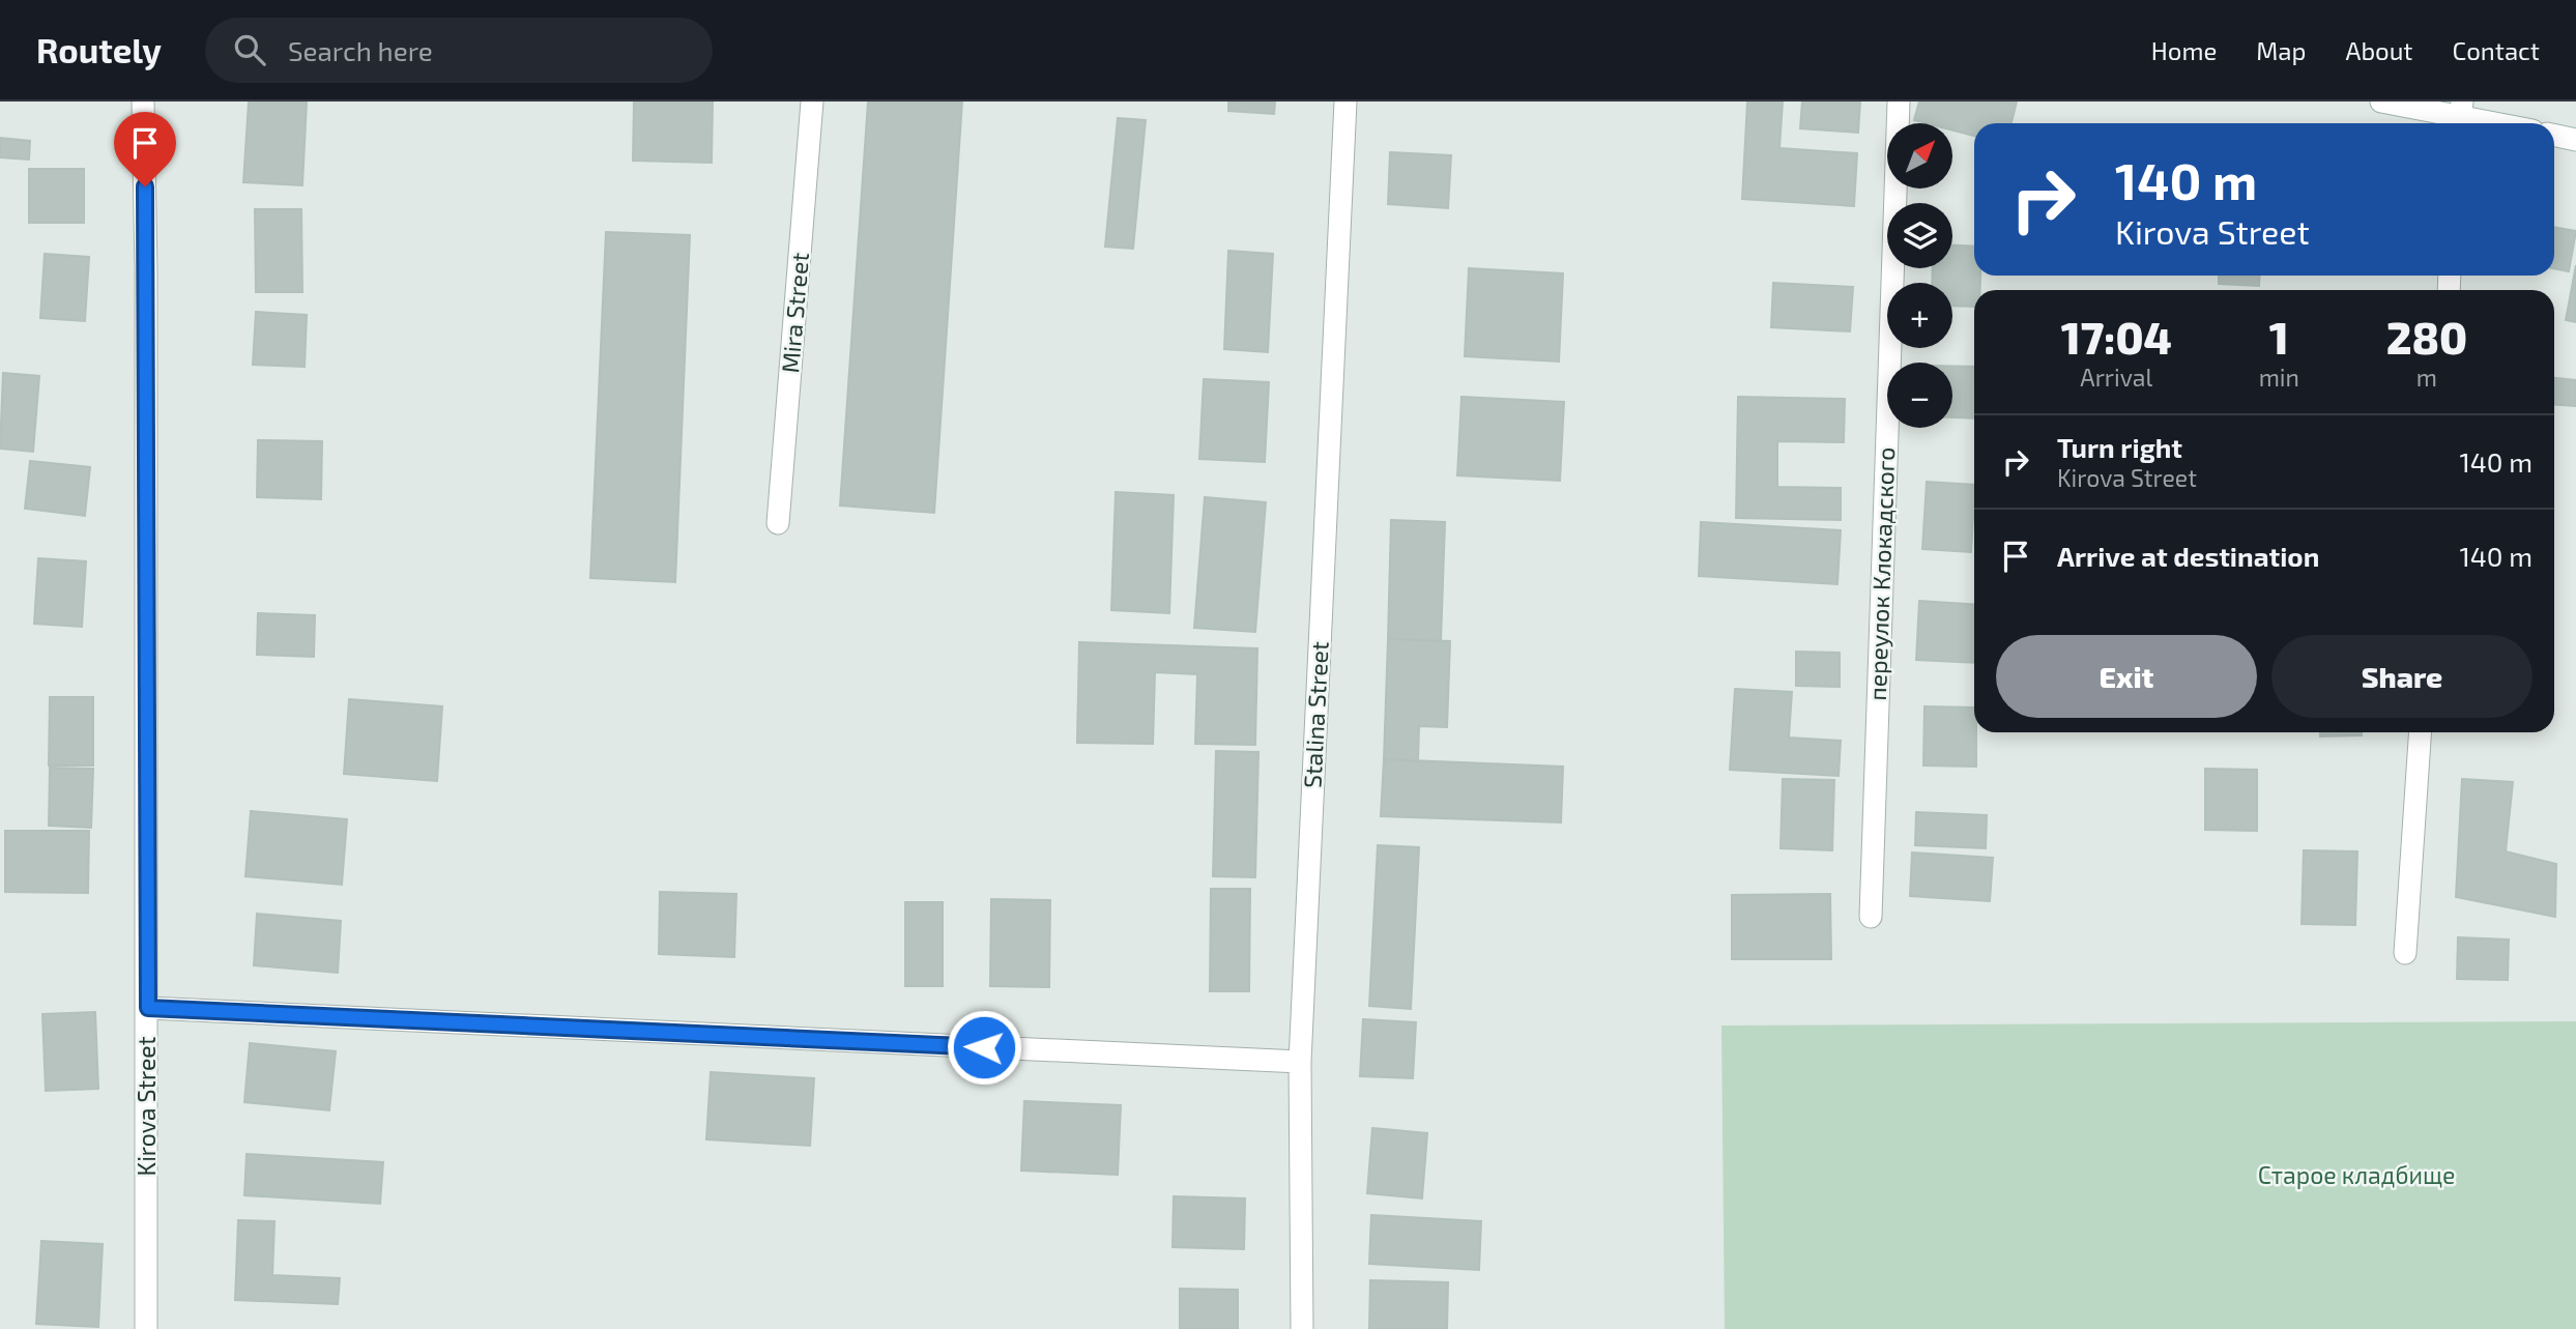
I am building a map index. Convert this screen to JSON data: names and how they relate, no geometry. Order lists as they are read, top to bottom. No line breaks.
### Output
{"streets":{"street":["Mira Street","переулок Клокадского","Stalina Street","Kirova Street"]},"parks":["Старое кладбище"],"north":"top right","page":{"header":"Routely","search":"Search here","nav":["Home","Map","About","Contact"],"map_buttons":["+","−"],"turn":["140 m","Kirova Street"],"eta":["17:04","Arrival","1","min","280","m"],"list":[{"name":"Turn right","note":"Kirova Street","value":"140 m"},{"name":"Arrive at destination","value":"140 m"}],"buttons":["Exit","Share"]}}
